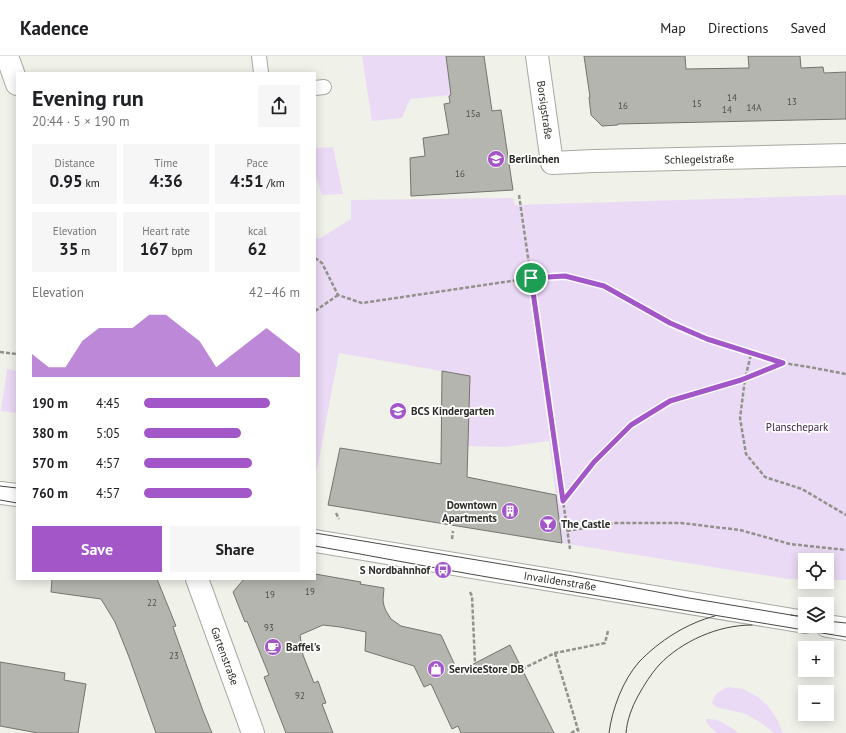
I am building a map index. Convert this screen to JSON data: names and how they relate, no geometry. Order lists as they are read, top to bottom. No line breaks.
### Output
{"streets":{"street":["Borsigstraße","Schlegelstraße","Invalidenstraße","Gartenstraße"]},"crossings":[["Borsigstraße","Schlegelstraße"]],"parks":["Planschepark"],"places":{"school or university":["Berlinchen","BCS Kindergarten"],"building":["Downtown Apartments"],"bar":["The Castle"],"bus stop":["S Nordbahnhof"],"cafe":["Baffel's"],"shop":["ServiceStore DB"]},"house_numbers":["14","13","15","16","14A","14","15a","16","19","19","22","93","23","92"],"page":{"header":"Kadence","nav":["Map","Directions","Saved"],"heading":["Evening run","20:44 · 5 × 190 m"],"stats":[["Distance","0.95 km"],["Time","4:36"],["Pace","4:51 /km"],["Elevation","35 m"],["Heart rate","167 bpm"],["kcal","62"]],"chart":["Elevation","42–46 m"],"list":[{"name":"190 m","note":"4:45"},{"name":"380 m","note":"5:05"},{"name":"570 m","note":"4:57"},{"name":"760 m","note":"4:57"}],"buttons":["Save","Share"],"map_buttons":["+","−"]}}
